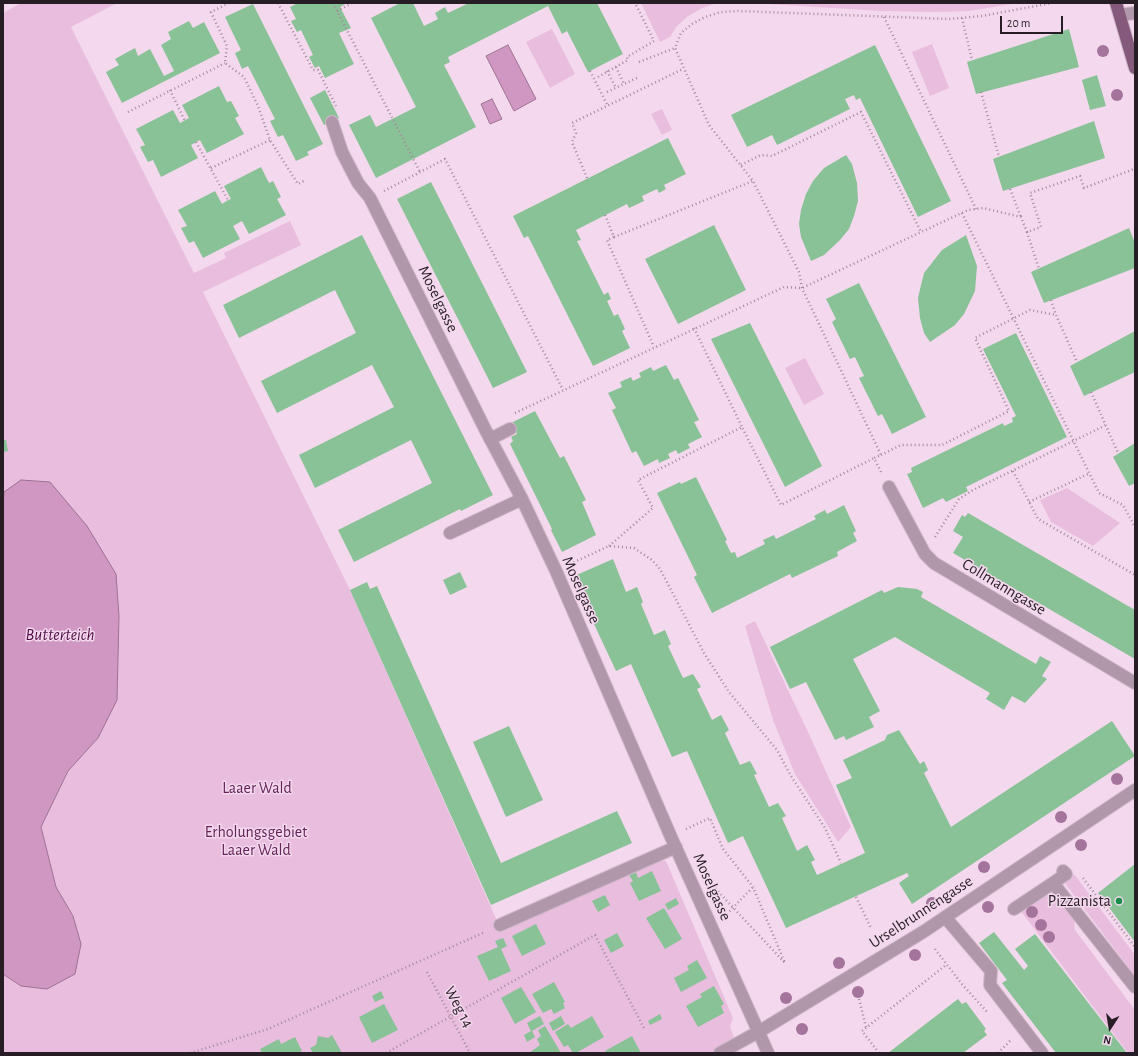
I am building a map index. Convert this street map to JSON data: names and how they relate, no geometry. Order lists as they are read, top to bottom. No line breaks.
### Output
{"streets":{"street":["Moselgasse","Collmanngasse","Urselbrunnengasse"],"path":["Weg 14"]},"crossings":[["Moselgasse","Urselbrunnengasse"]],"water":["Butterteich"],"parks":["Laaer Wald","Erholungsgebiet Laaer Wald"],"places":["Pizzanista"],"scale_bar":"20 m","north":"bottom"}
